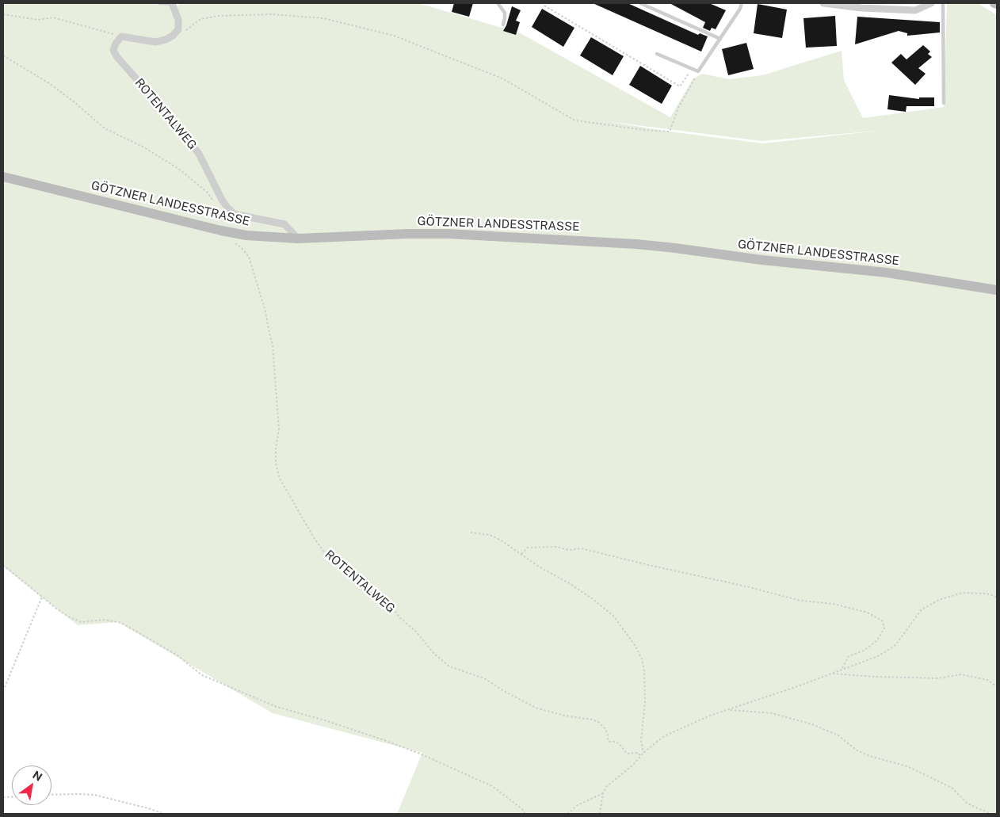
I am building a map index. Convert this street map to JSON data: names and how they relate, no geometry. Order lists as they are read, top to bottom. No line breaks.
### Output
{"streets":{"main road":["GÖTZNER LANDESSTRASSE"],"street":["ROTENTALWEG"]},"crossings":[["ROTENTALWEG","GÖTZNER LANDESSTRASSE"]],"north":"top right"}
